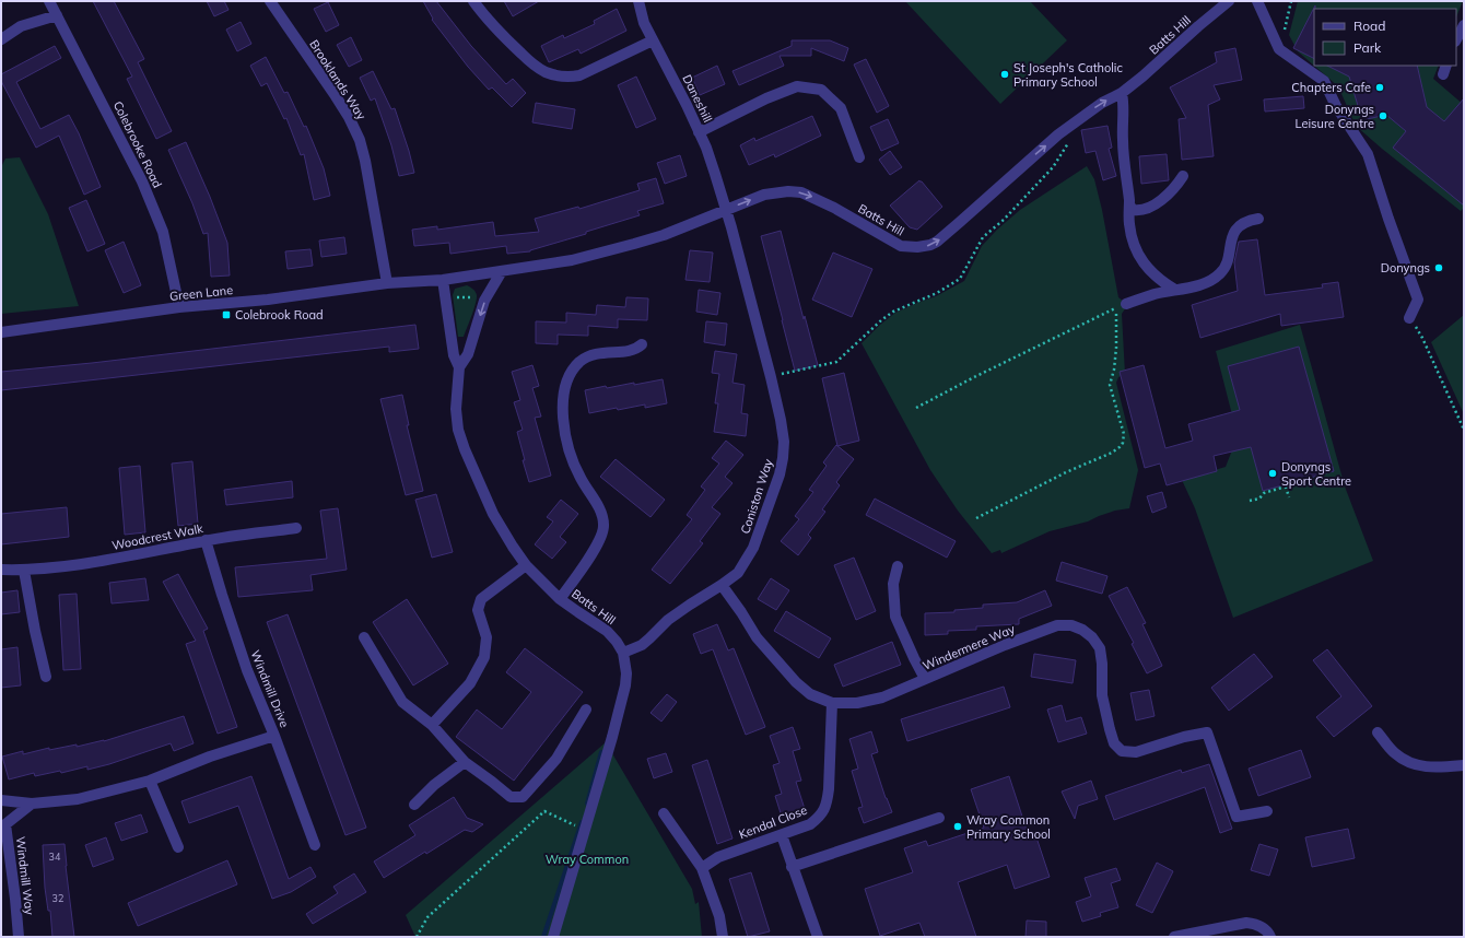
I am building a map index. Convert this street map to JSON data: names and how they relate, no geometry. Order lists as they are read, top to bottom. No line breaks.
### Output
{"streets":{"street":["Batts Hill","Brooklands Way","Daneshill","Colebrooke Road","Green Lane","Coniston Way","Woodcrest Walk","Windermere Way","Windmill Drive","Kendal Close","Windmill Way"]},"crossings":[["Batts Hill","Daneshill"],["Batts Hill","Green Lane"],["Batts Hill","Coniston Way"],["Brooklands Way","Green Lane"],["Daneshill","Coniston Way"],["Colebrooke Road","Green Lane"],["Coniston Way","Windermere Way"],["Woodcrest Walk","Windmill Drive"],["Windermere Way","Kendal Close"]],"parks":["Wray Common"],"places":{"other":["St Joseph's Catholic Primary School","Chapters Cafe","Donyngs Leisure Centre","Donyngs","Donyngs Sport Centre","Wray Common Primary School"],"transit":["Colebrook Road"]},"house_numbers":["34","32"],"legend":["Road","Park"]}
